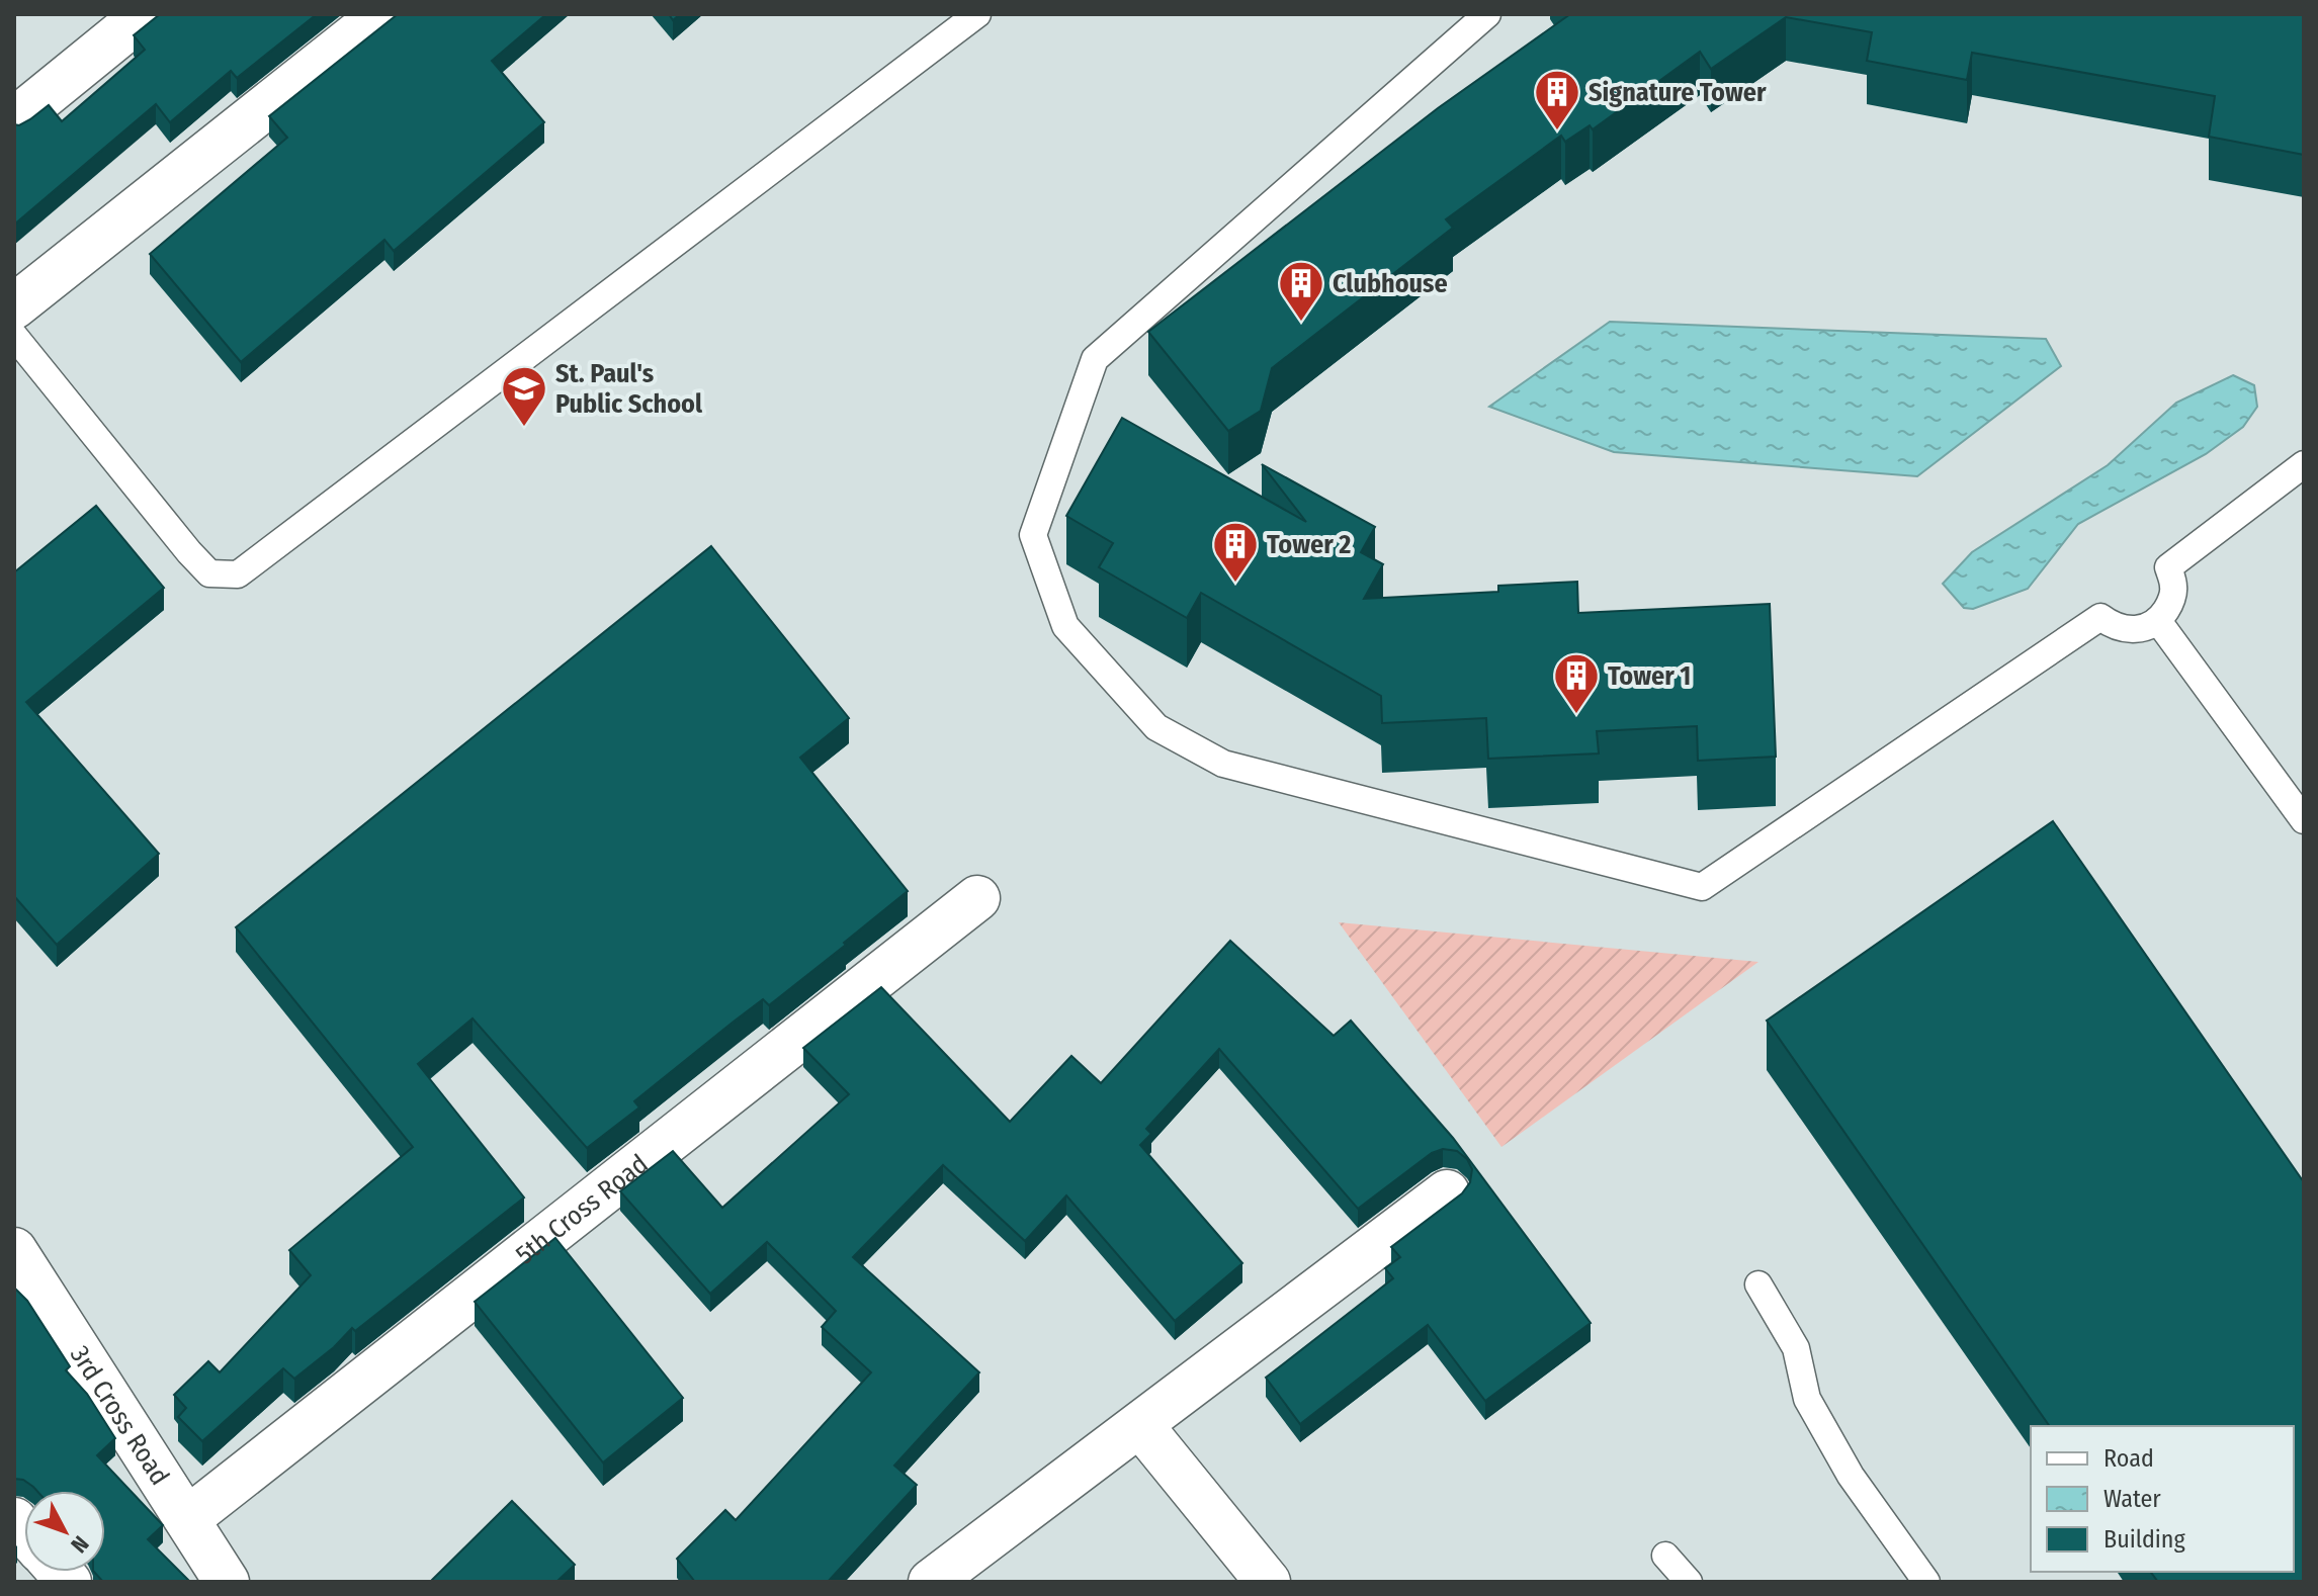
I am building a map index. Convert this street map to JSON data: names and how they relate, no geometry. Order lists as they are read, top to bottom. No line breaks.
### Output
{"streets":{"street":["5th Cross Road","3rd Cross Road"]},"crossings":[["5th Cross Road","3rd Cross Road"]],"places":{"building":["Signature Tower","Clubhouse","Tower 2","Tower 1"],"school or university":["St. Paul's Public School"]},"legend":["Road","Water","Building"],"north":"bottom right"}
